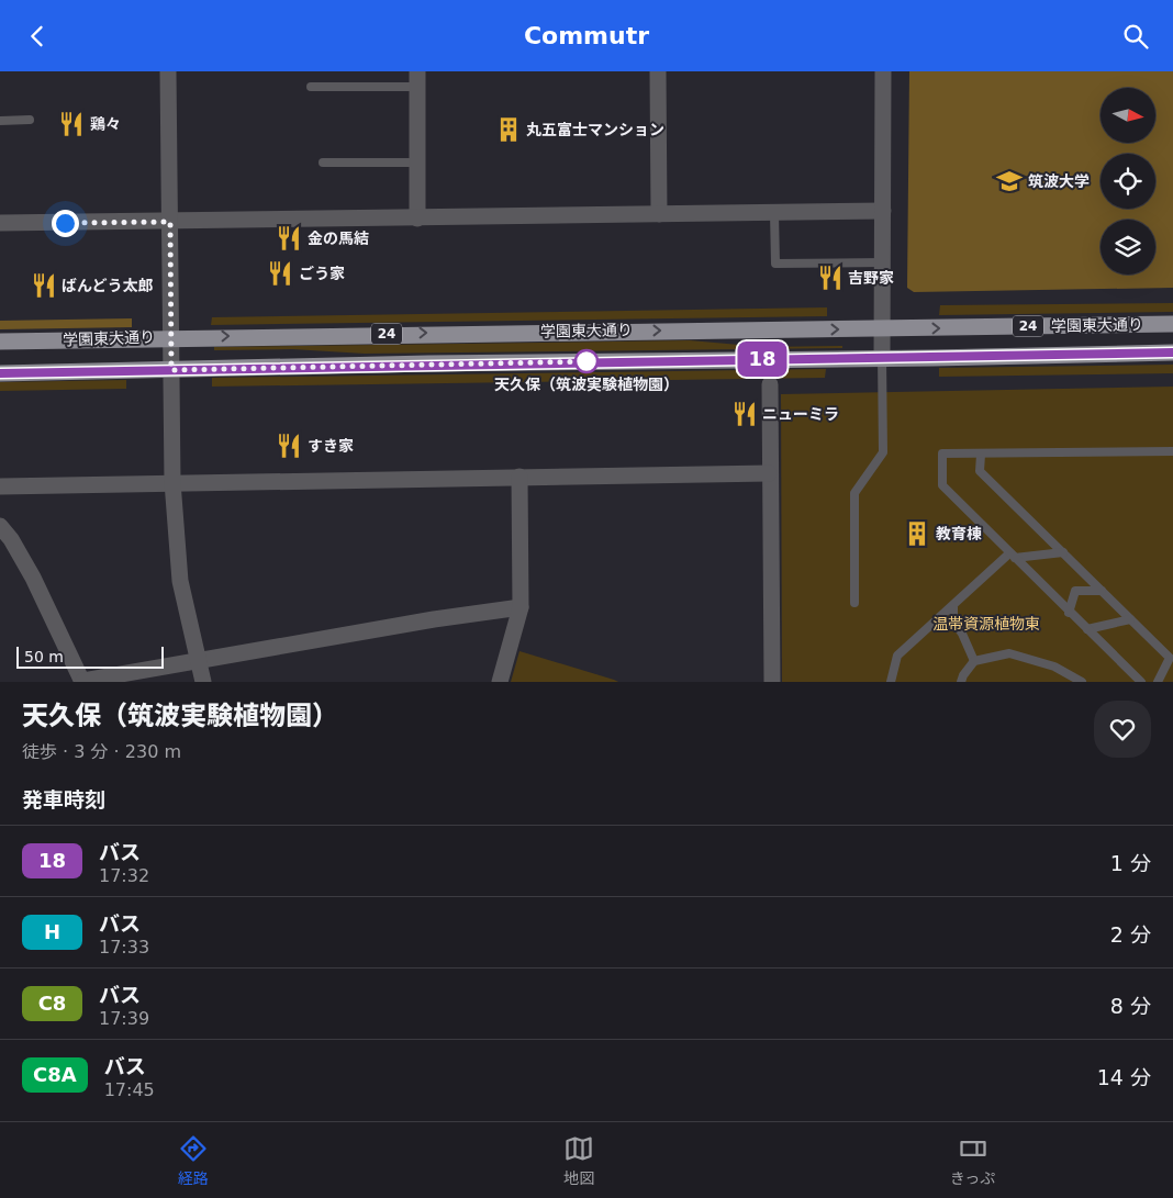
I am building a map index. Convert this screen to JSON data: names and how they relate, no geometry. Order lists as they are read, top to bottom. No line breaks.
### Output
{"streets":{"main road":["学園東大通り","24"]},"parks":["温帯資源植物東"],"places":{"restaurant":["鶏々","金の馬結","ごう家","吉野家","ばんどう太郎","ニューミラ","すき家"],"building":["丸五富士マンション","教育棟"],"school or university":["筑波大学"],"other":["天久保（筑波実験植物園）"]},"lines":["bus line 18"],"scale_bar":"50 m","north":"right","page":{"header":"Commutr","on_map":"18","scale":"50 m","heading":[["天久保（筑波実験植物園）","徒歩 · 3 分 · 230 m"],"発車時刻"],"list":[{"mark":"18","name":"バス","note":"17:32","value":"1 分"},{"mark":"H","name":"バス","note":"17:33","value":"2 分"},{"mark":"C8","name":"バス","note":"17:39","value":"8 分"},{"mark":"C8A","name":"バス","note":"17:45","value":"14 分"}],"tabs":["経路","地図","きっぷ"]}}
